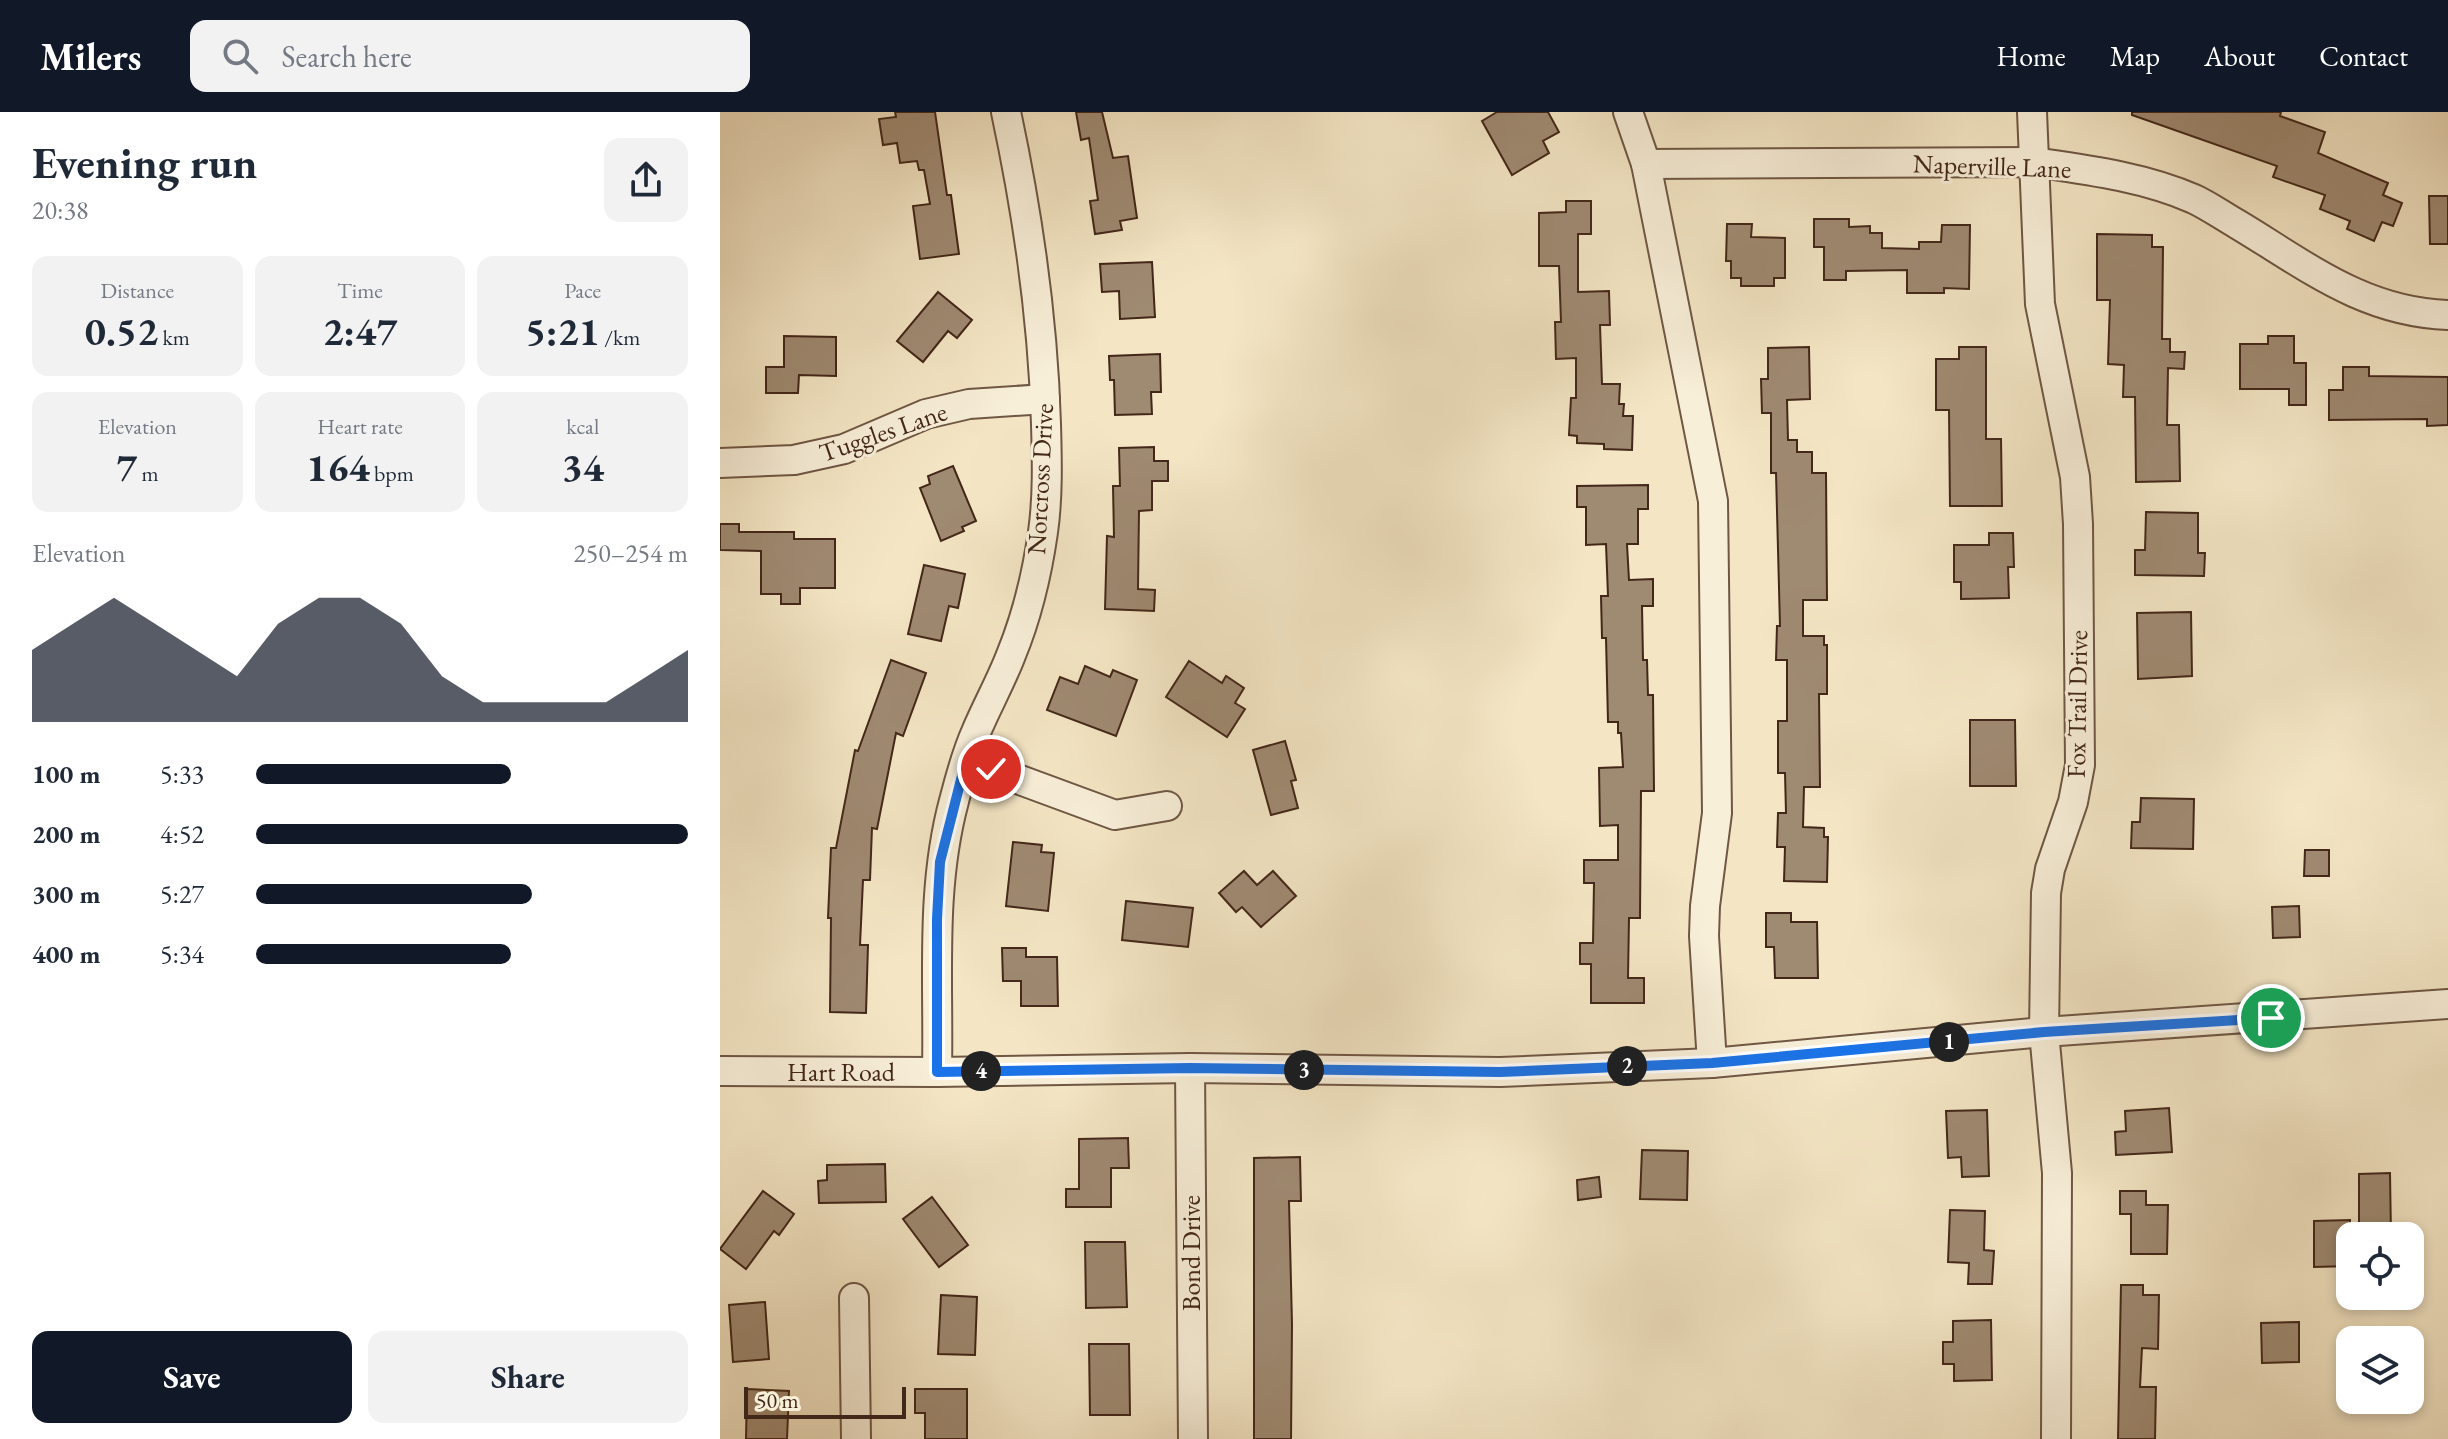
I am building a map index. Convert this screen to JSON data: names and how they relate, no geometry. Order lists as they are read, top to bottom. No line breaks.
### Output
{"streets":{"street":["Naperville Lane","Tuggles Lane","Norcross Drive","Fox Trail Drive","Hart Road","Bond Drive"]},"crossings":[["Naperville Lane","Fox Trail Drive"],["Tuggles Lane","Norcross Drive"],["Norcross Drive","Hart Road"],["Fox Trail Drive","Hart Road"],["Hart Road","Bond Drive"]],"scale_bar":"50 m","page":{"header":"Milers","search":"Search here","nav":["Home","Map","About","Contact"],"heading":["Evening run","20:38"],"stats":[["Distance","0.52 km"],["Time","2:47"],["Pace","5:21 /km"],["Elevation","7 m"],["Heart rate","164 bpm"],["kcal","34"]],"chart":["Elevation","250–254 m"],"list":[{"name":"100 m","note":"5:33"},{"name":"200 m","note":"4:52"},{"name":"300 m","note":"5:27"},{"name":"400 m","note":"5:34"}],"pins":["1","2","3","4"],"buttons":["Save","Share"],"scale":"50 m"}}
